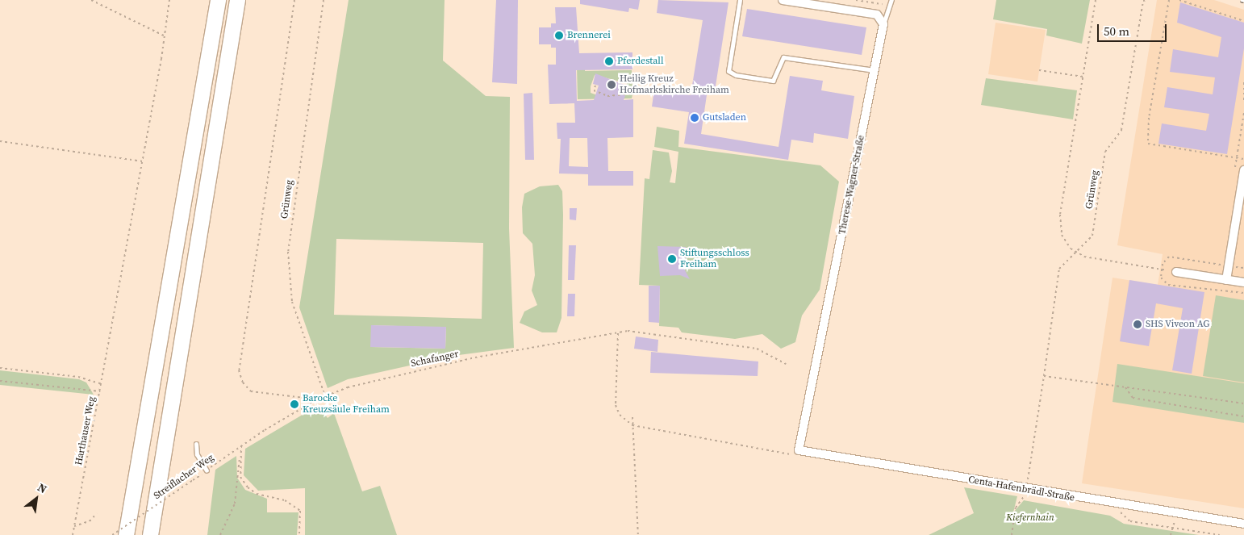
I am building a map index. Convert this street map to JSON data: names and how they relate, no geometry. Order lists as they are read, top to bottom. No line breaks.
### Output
{"streets":{"street":["Therese-Wagner-Straße","Centa-Hafenbrädl-Straße"],"path":["Grünweg","Schafanger","Harthauser Weg","Streiflacher Weg"]},"crossings":[["Therese-Wagner-Straße","Centa-Hafenbrädl-Straße"],["Grünweg","Schafanger"],["Grünweg","Centa-Hafenbrädl-Straße"],["Schafanger","Streiflacher Weg"]],"parks":["Kiefernhain"],"places":["Brennerei","Pferdestall","Heilig Kreuz Hofmarkskirche Freiham","Gutsladen","Stiftungsschloss Freiham","SHS Viveon AG","Barocke Kreuzsäule Freiham"],"scale_bar":"50 m","north":"top right"}
